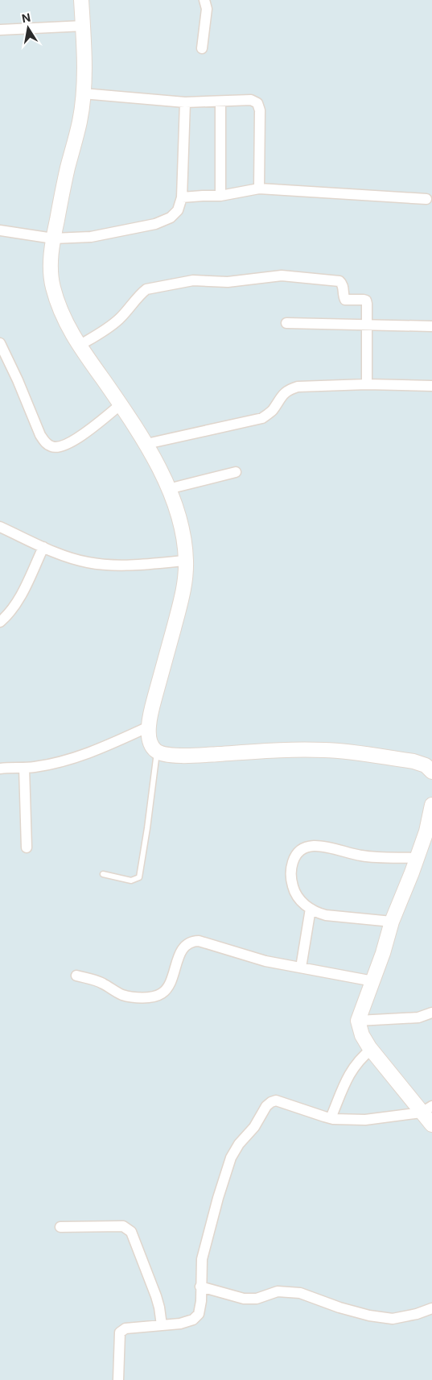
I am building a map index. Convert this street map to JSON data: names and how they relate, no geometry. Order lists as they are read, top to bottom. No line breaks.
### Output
{"north":"top"}
